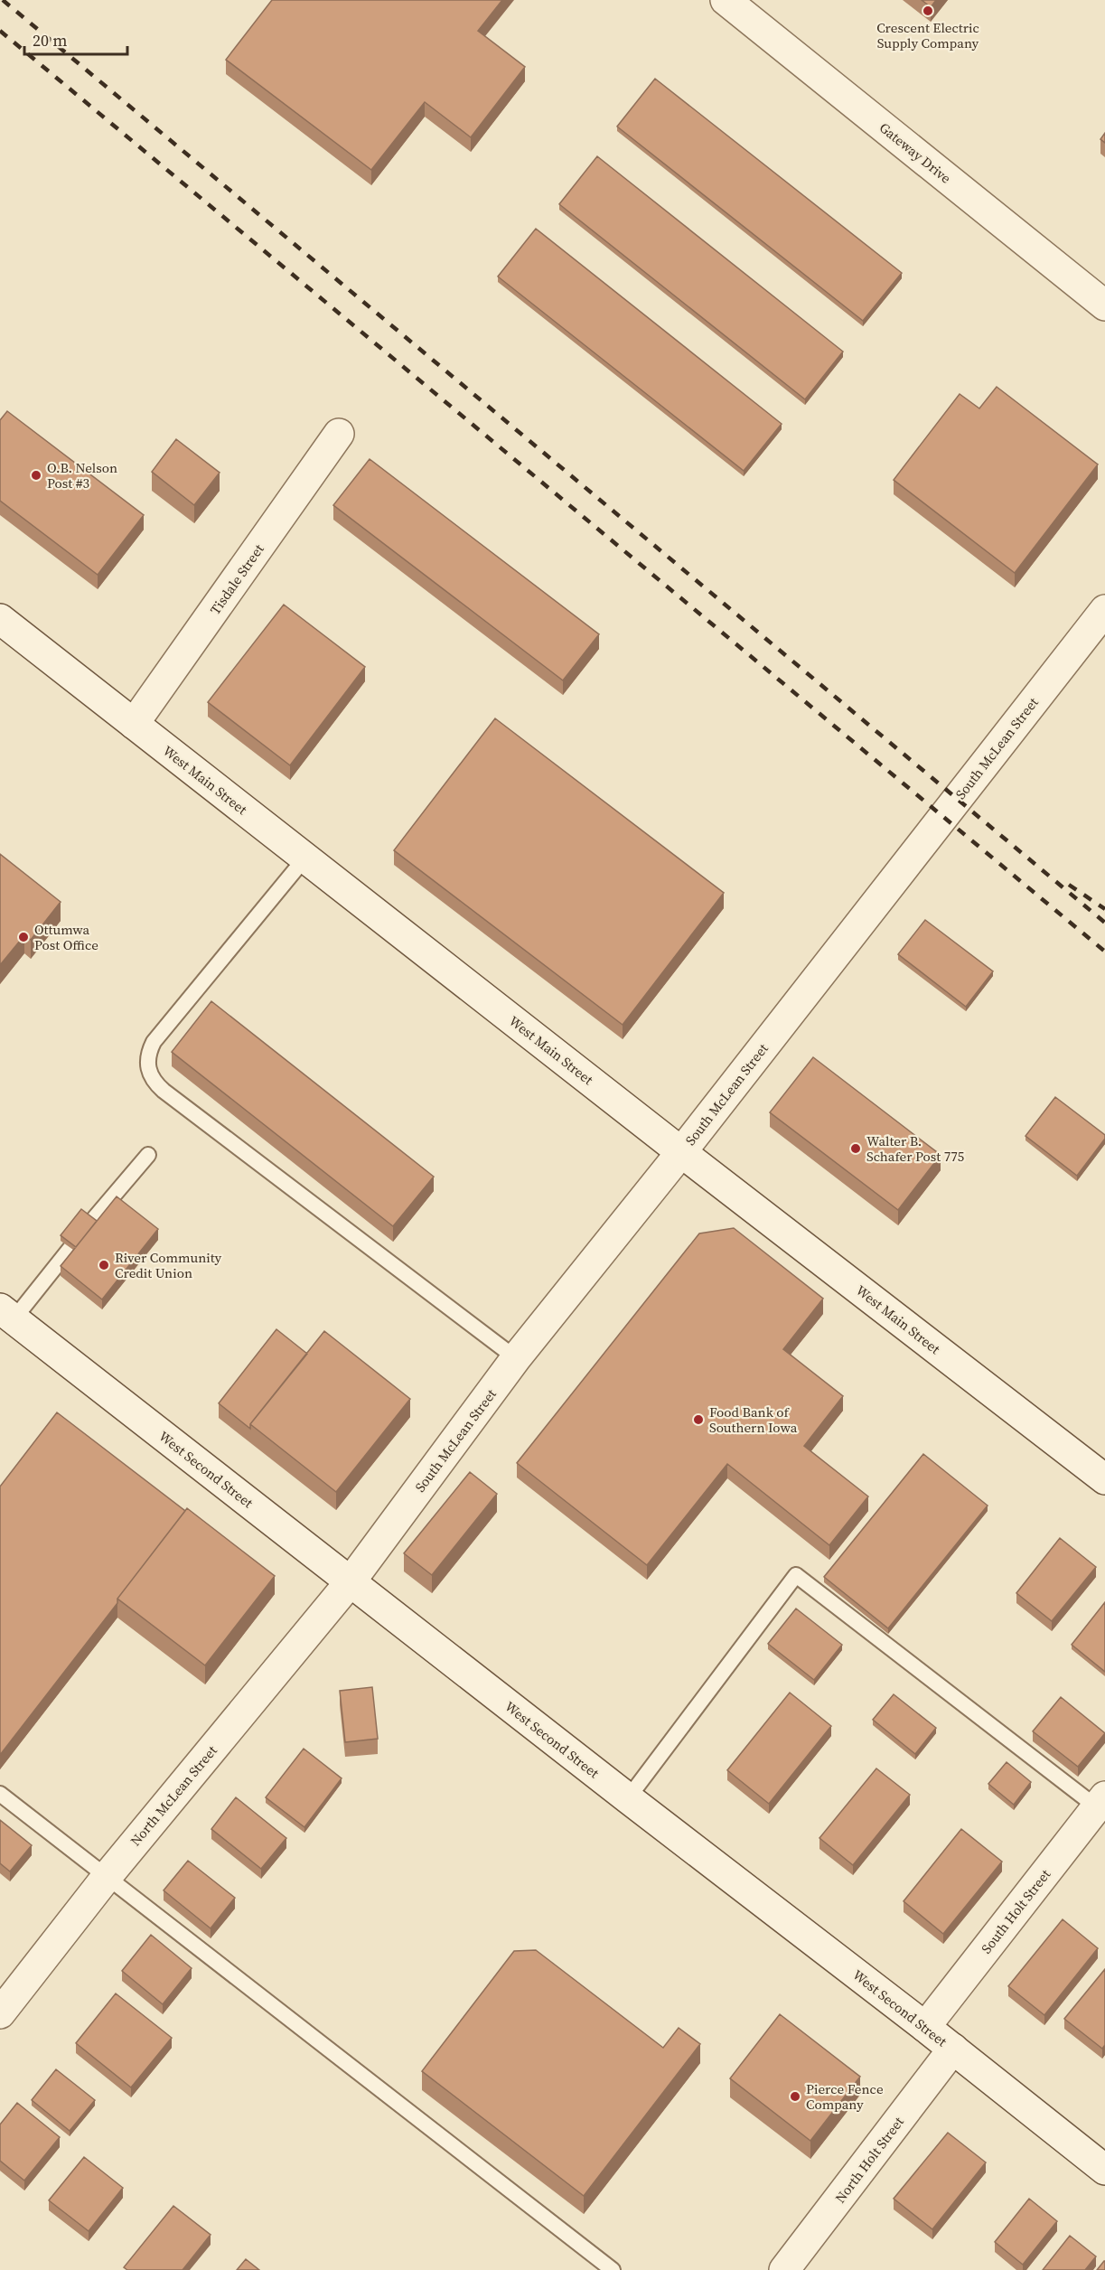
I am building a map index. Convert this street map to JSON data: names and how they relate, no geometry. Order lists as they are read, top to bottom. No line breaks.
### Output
{"streets":{"street":["Gateway Drive","Tisdale Street","South McLean Street","West Main Street","West Second Street","North McLean Street","South Holt Street","North Holt Street"]},"crossings":[["Tisdale Street","West Main Street"],["South McLean Street","West Main Street"],["South McLean Street","West Second Street"],["South McLean Street","North McLean Street"],["West Second Street","North McLean Street"],["West Second Street","South Holt Street"],["West Second Street","North Holt Street"]],"places":["Crescent Electric Supply Company","O.B. Nelson Post #3","Ottumwa Post Office","Walter B. Schafer Post 775","River Community Credit Union","Food Bank of Southern Iowa","Pierce Fence Company"],"scale_bar":"20 m"}
